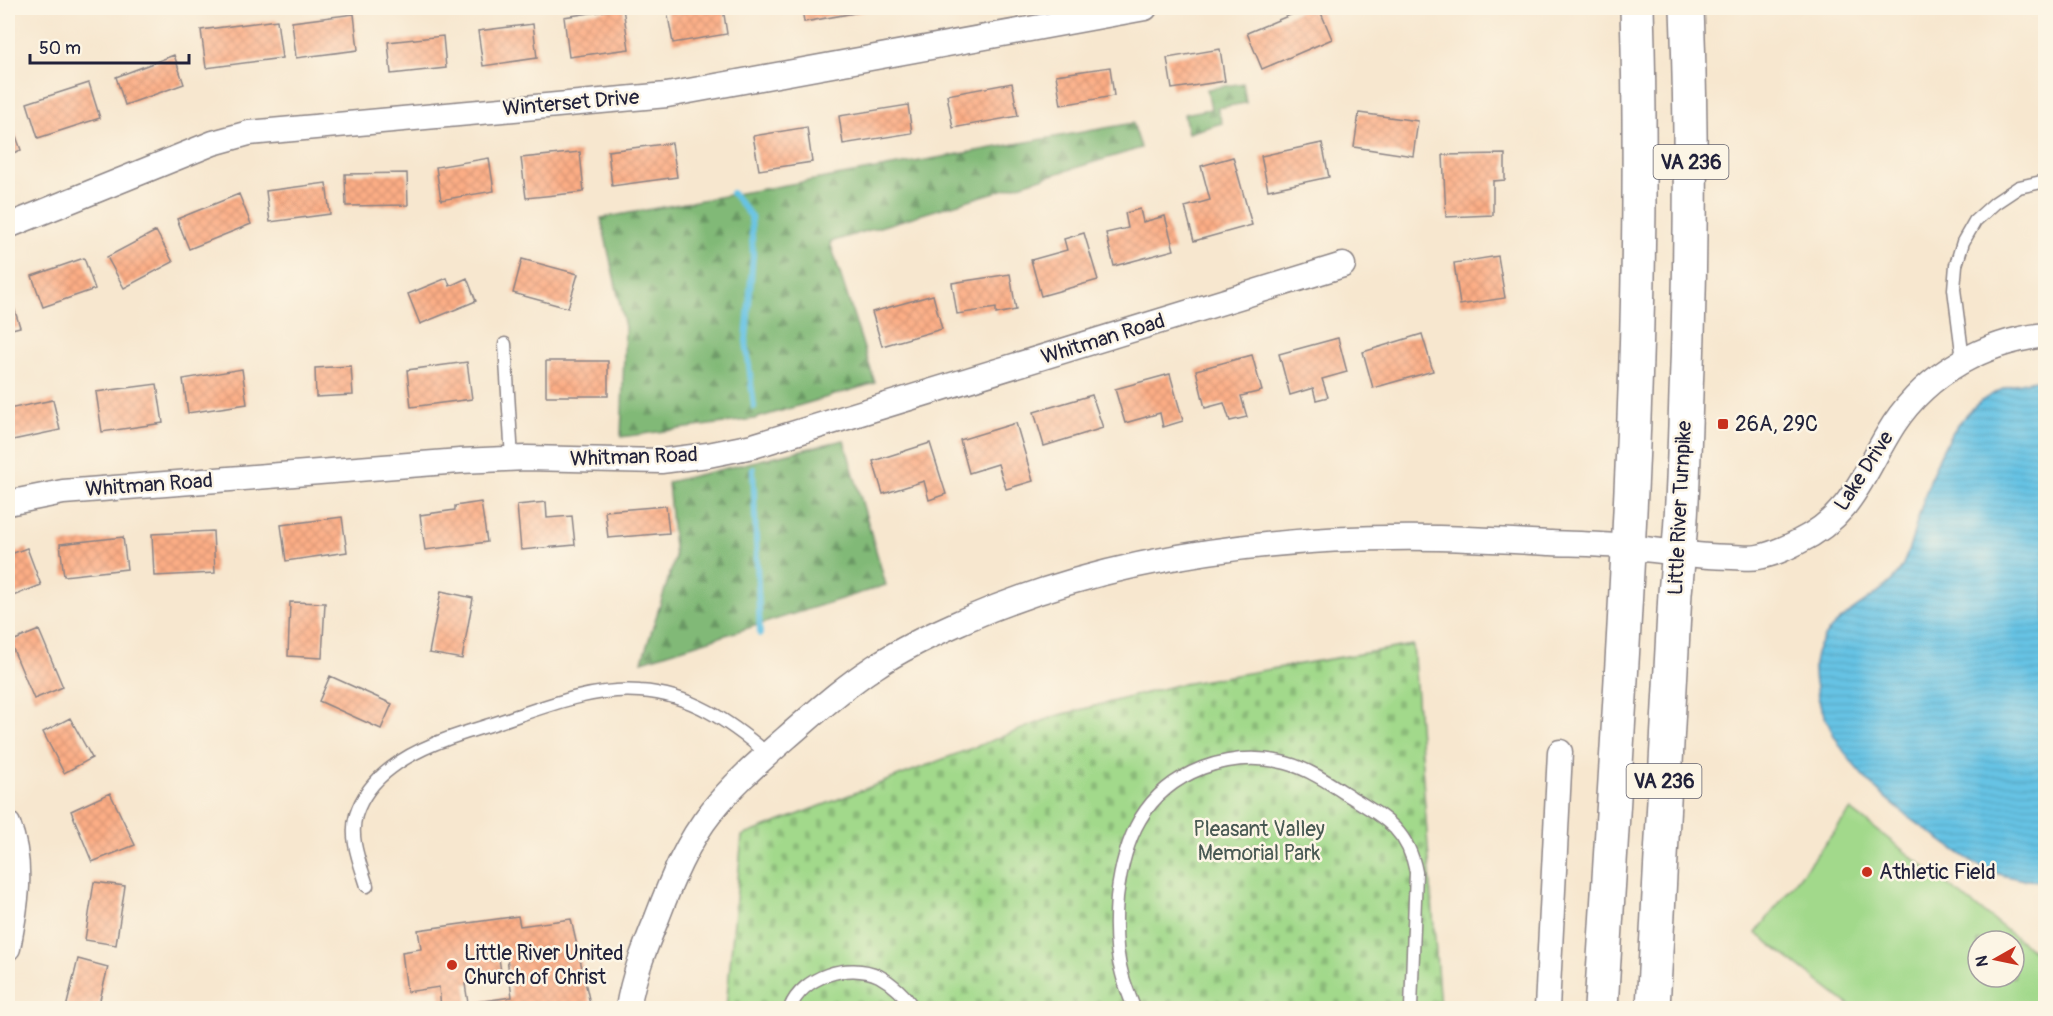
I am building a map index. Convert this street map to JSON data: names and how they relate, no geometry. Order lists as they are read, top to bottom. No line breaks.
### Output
{"streets":{"main road":["VA 236","Little River Turnpike"],"street":["Winterset Drive","Whitman Road","Lake Drive"]},"crossings":[["VA 236","Lake Drive"],["Lake Drive","Little River Turnpike"]],"parks":["Pleasant Valley Memorial Park"],"places":{"transit":["26A, 29C"],"other":["Athletic Field","Little River United Church of Christ"]},"scale_bar":"50 m","north":"left"}
